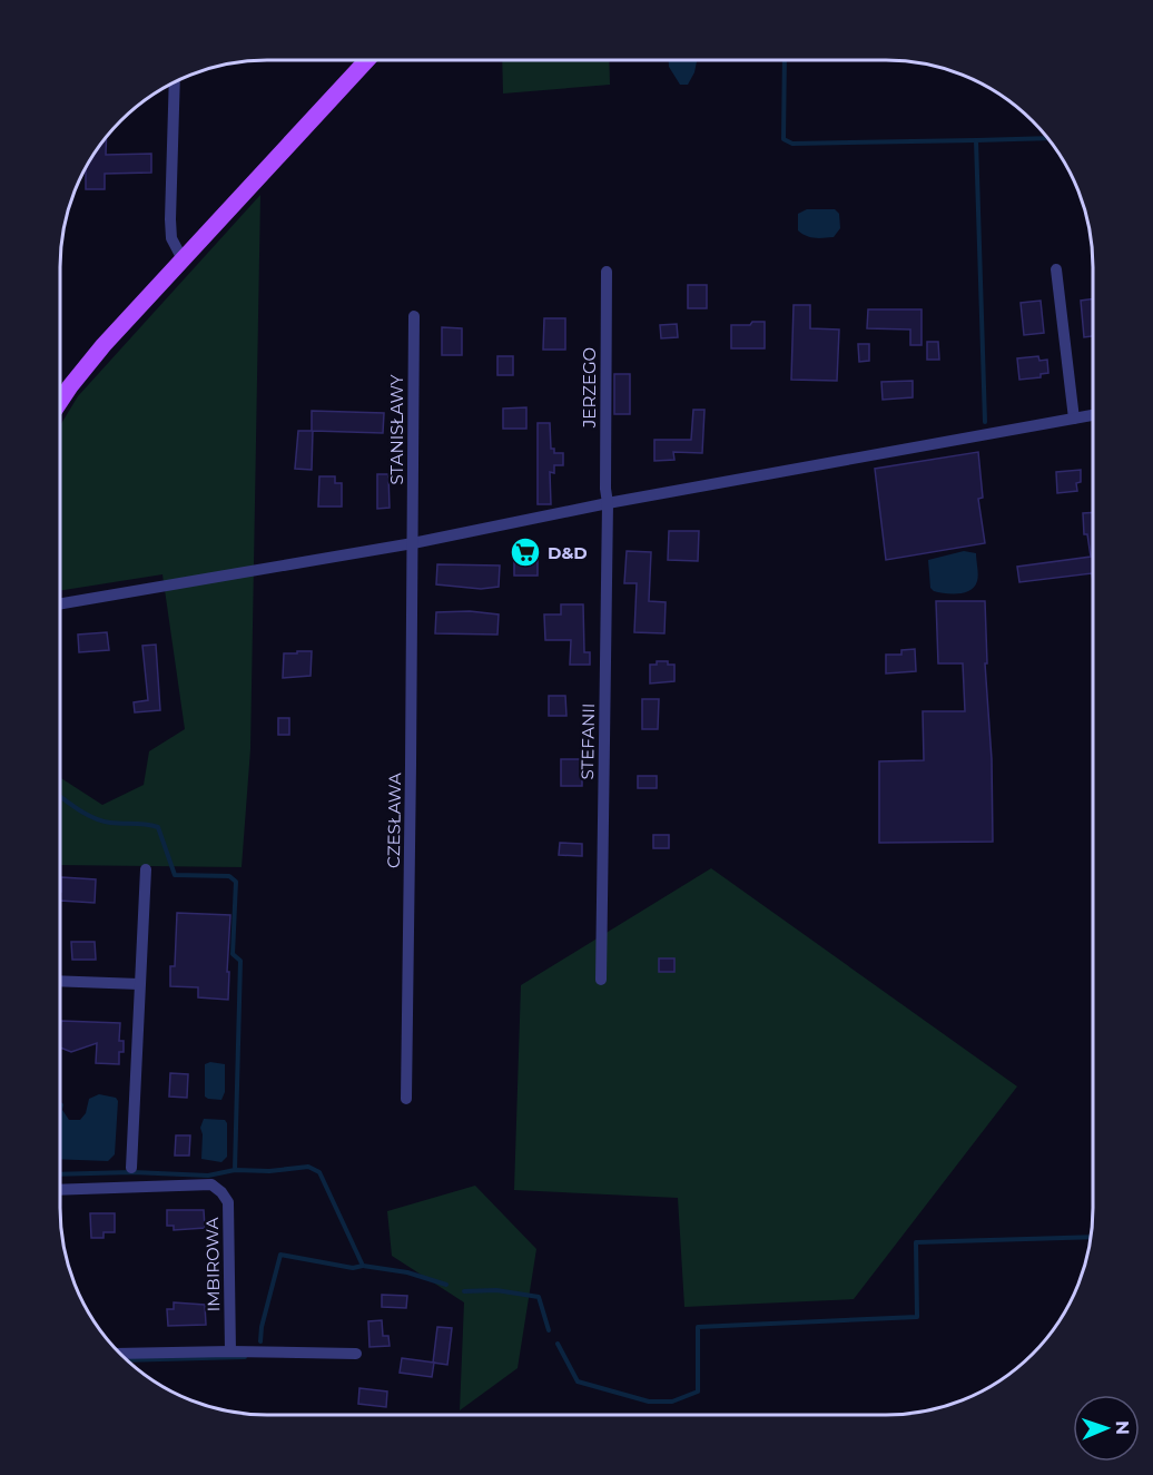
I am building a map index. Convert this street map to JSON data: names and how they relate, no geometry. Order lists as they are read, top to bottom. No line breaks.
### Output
{"streets":{"street":["JERZEGO","STANISŁAWY","STEFANII","CZESŁAWA","IMBIROWA"]},"crossings":[["JERZEGO","STEFANII"],["STANISŁAWY","CZESŁAWA"]],"places":{"supermarket":["D&D"]},"north":"right"}
